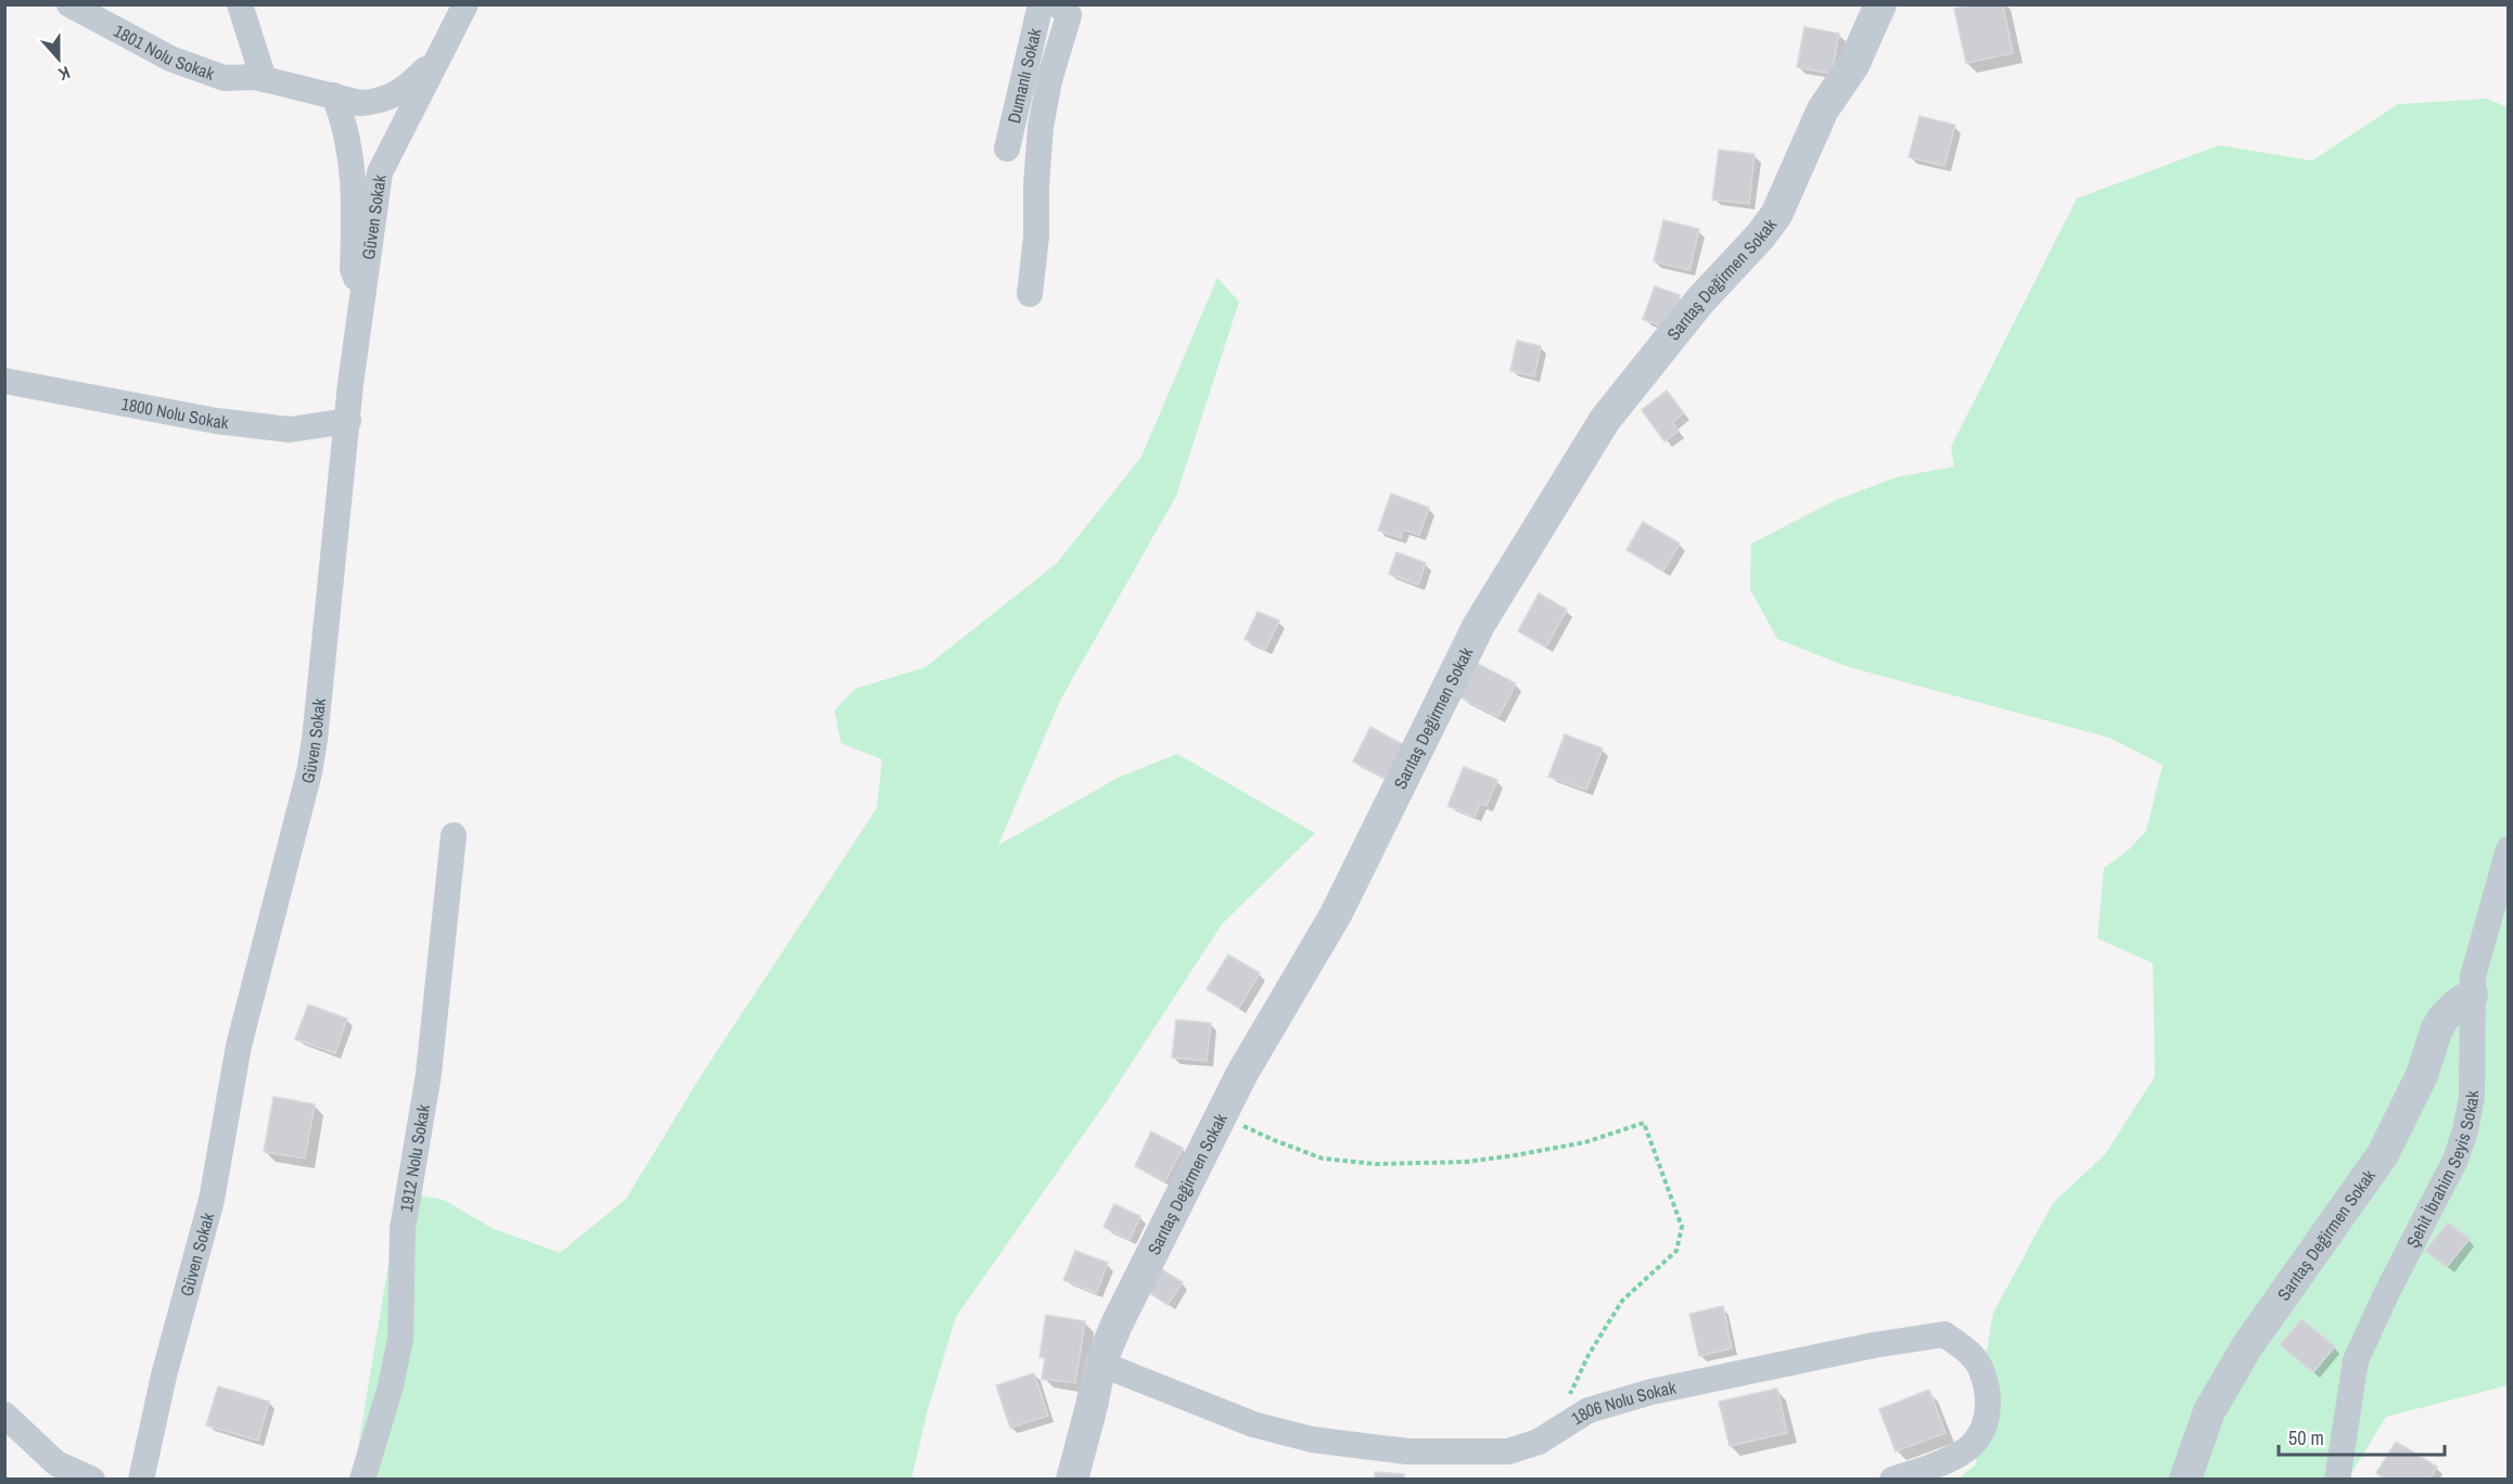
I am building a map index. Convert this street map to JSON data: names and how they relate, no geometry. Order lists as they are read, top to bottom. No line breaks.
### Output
{"streets":{"street":["1801 Nolu Sokak","Dumanlı Sokak","Güven Sokak","Sarıtaş Değirmen Sokak","1800 Nolu Sokak","1912 Nolu Sokak","Şehit İbrahim Seyis Sokak","1806 Nolu Sokak"]},"crossings":[["1801 Nolu Sokak","Güven Sokak"],["Güven Sokak","1800 Nolu Sokak"],["Sarıtaş Değirmen Sokak","Şehit İbrahim Seyis Sokak"],["Sarıtaş Değirmen Sokak","1806 Nolu Sokak"]],"scale_bar":"50 m","north":"bottom"}
